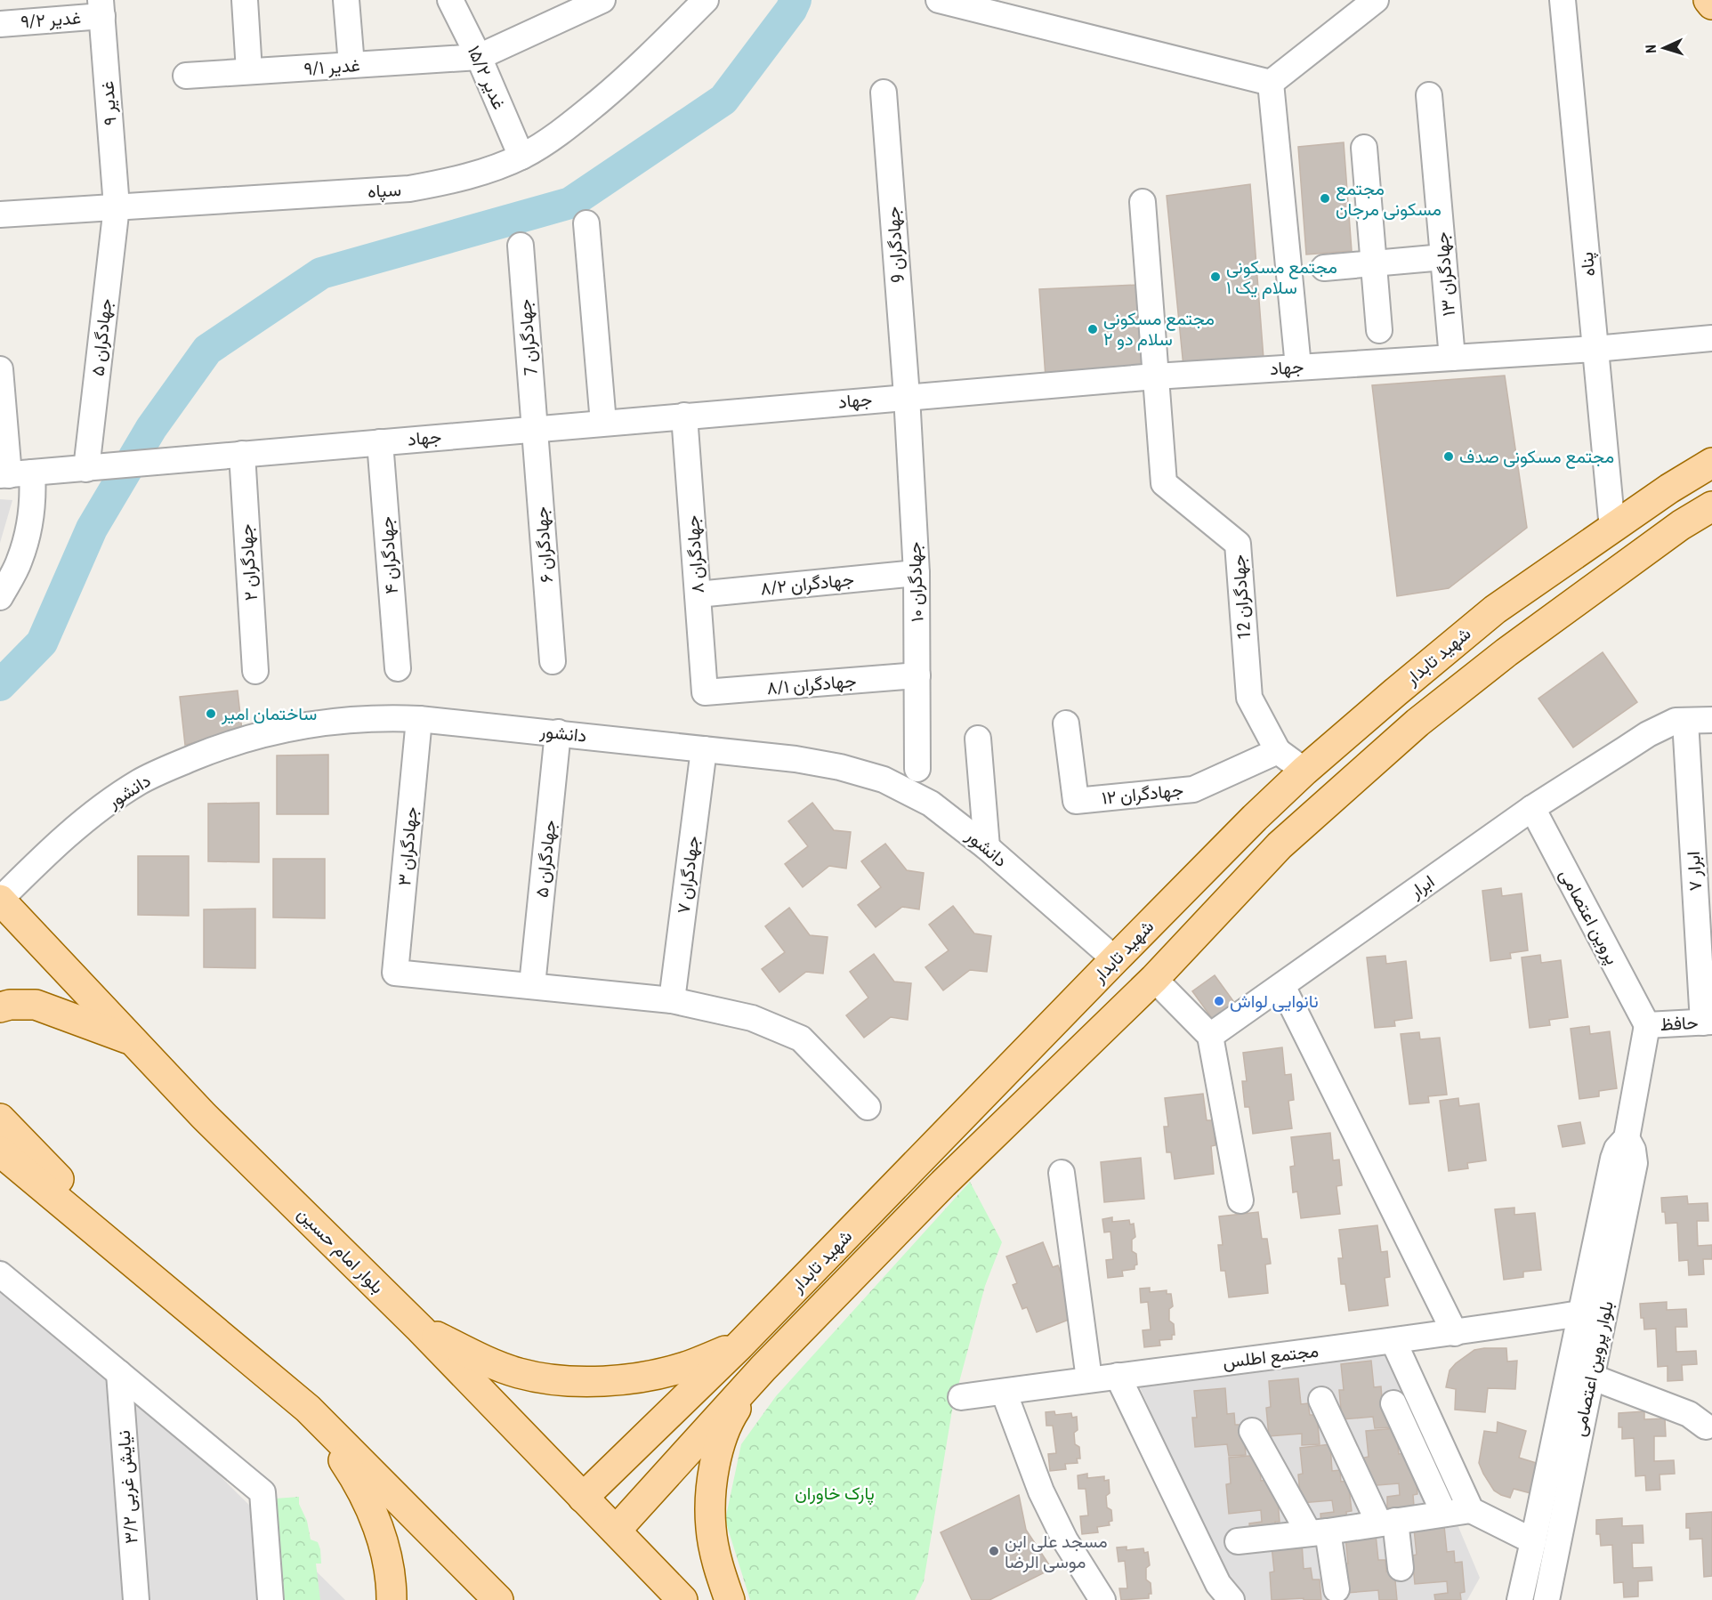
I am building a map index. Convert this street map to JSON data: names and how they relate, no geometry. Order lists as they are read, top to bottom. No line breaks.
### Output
{"streets":{"main road":["شهید تابدار","بلوار امام حسین"],"street":["غدیر ۹/۲","غدیر ۹/۱","غدیر ۱۵/۲","غدیر ۹","سپاه","جهادگران 9","پناه","جهادگران ۱۳","جهادگران ۵","جهادگران 7","جهاد","جهادگران ۶","جهادگران ۸","جهادگران ۴","جهادگران ۲","جهادگران ۱۰","جهادگران ۸/۲","جهادگران 12","جهادگران ۸/۱","دانشور","جهادگران ۱۲","جهادگران ۳","ابرار ۷","جهادگران ۷","ابرار","پروین اعتصامی","حافظ","مجتمع اطلس","بلوار پروین اعتصامی","نیایش غربی ۳/۲"]},"crossings":[["غدیر ۹/۲","غدیر ۹"],["غدیر ۹/۱","غدیر ۱۵/۲"],["غدیر ۱۵/۲","سپاه"],["غدیر ۹","سپاه"],["غدیر ۹","جهادگران ۵"],["سپاه","جهادگران ۵"],["جهادگران 9","جهاد"],["جهادگران 9","جهادگران ۱۰"],["پناه","جهاد"],["پناه","شهید تابدار"],["جهادگران ۱۳","جهاد"],["جهادگران ۵","جهاد"],["جهادگران ۵","دانشور"],["جهادگران ۵","جهادگران ۳"],["جهادگران 7","جهاد"],["جهادگران 7","جهادگران ۶"],["جهاد","جهادگران ۶"],["جهاد","جهادگران ۸"],["جهاد","جهادگران ۴"],["جهاد","جهادگران ۲"],["جهاد","جهادگران ۱۰"],["جهاد","جهادگران 12"],["جهادگران ۸","جهادگران ۸/۲"],["جهادگران ۸","جهادگران ۸/۱"],["جهادگران ۱۰","جهادگران ۸/۲"],["جهادگران ۱۰","جهادگران ۸/۱"],["جهادگران 12","جهادگران ۱۲"],["شهید تابدار","دانشور"],["شهید تابدار","بلوار امام حسین"],["دانشور","جهادگران ۳"],["دانشور","جهادگران ۷"],["دانشور","بلوار امام حسین"],["ابرار ۷","ابرار"],["ابرار ۷","حافظ"],["ابرار","پروین اعتصامی"],["پروین اعتصامی","حافظ"],["مجتمع اطلس","بلوار پروین اعتصامی"]],"parks":["پارک خاوران"],"places":["مجتمع مسکونی مرجان","مجتمع مسکونی سلام یک ۱","مجتمع مسکونی سلام دو ۲","مجتمع مسکونی صدف","ساختمان امیر","نانوایی لواش","مسجد علی ابن موسی الرضا"],"north":"left"}
